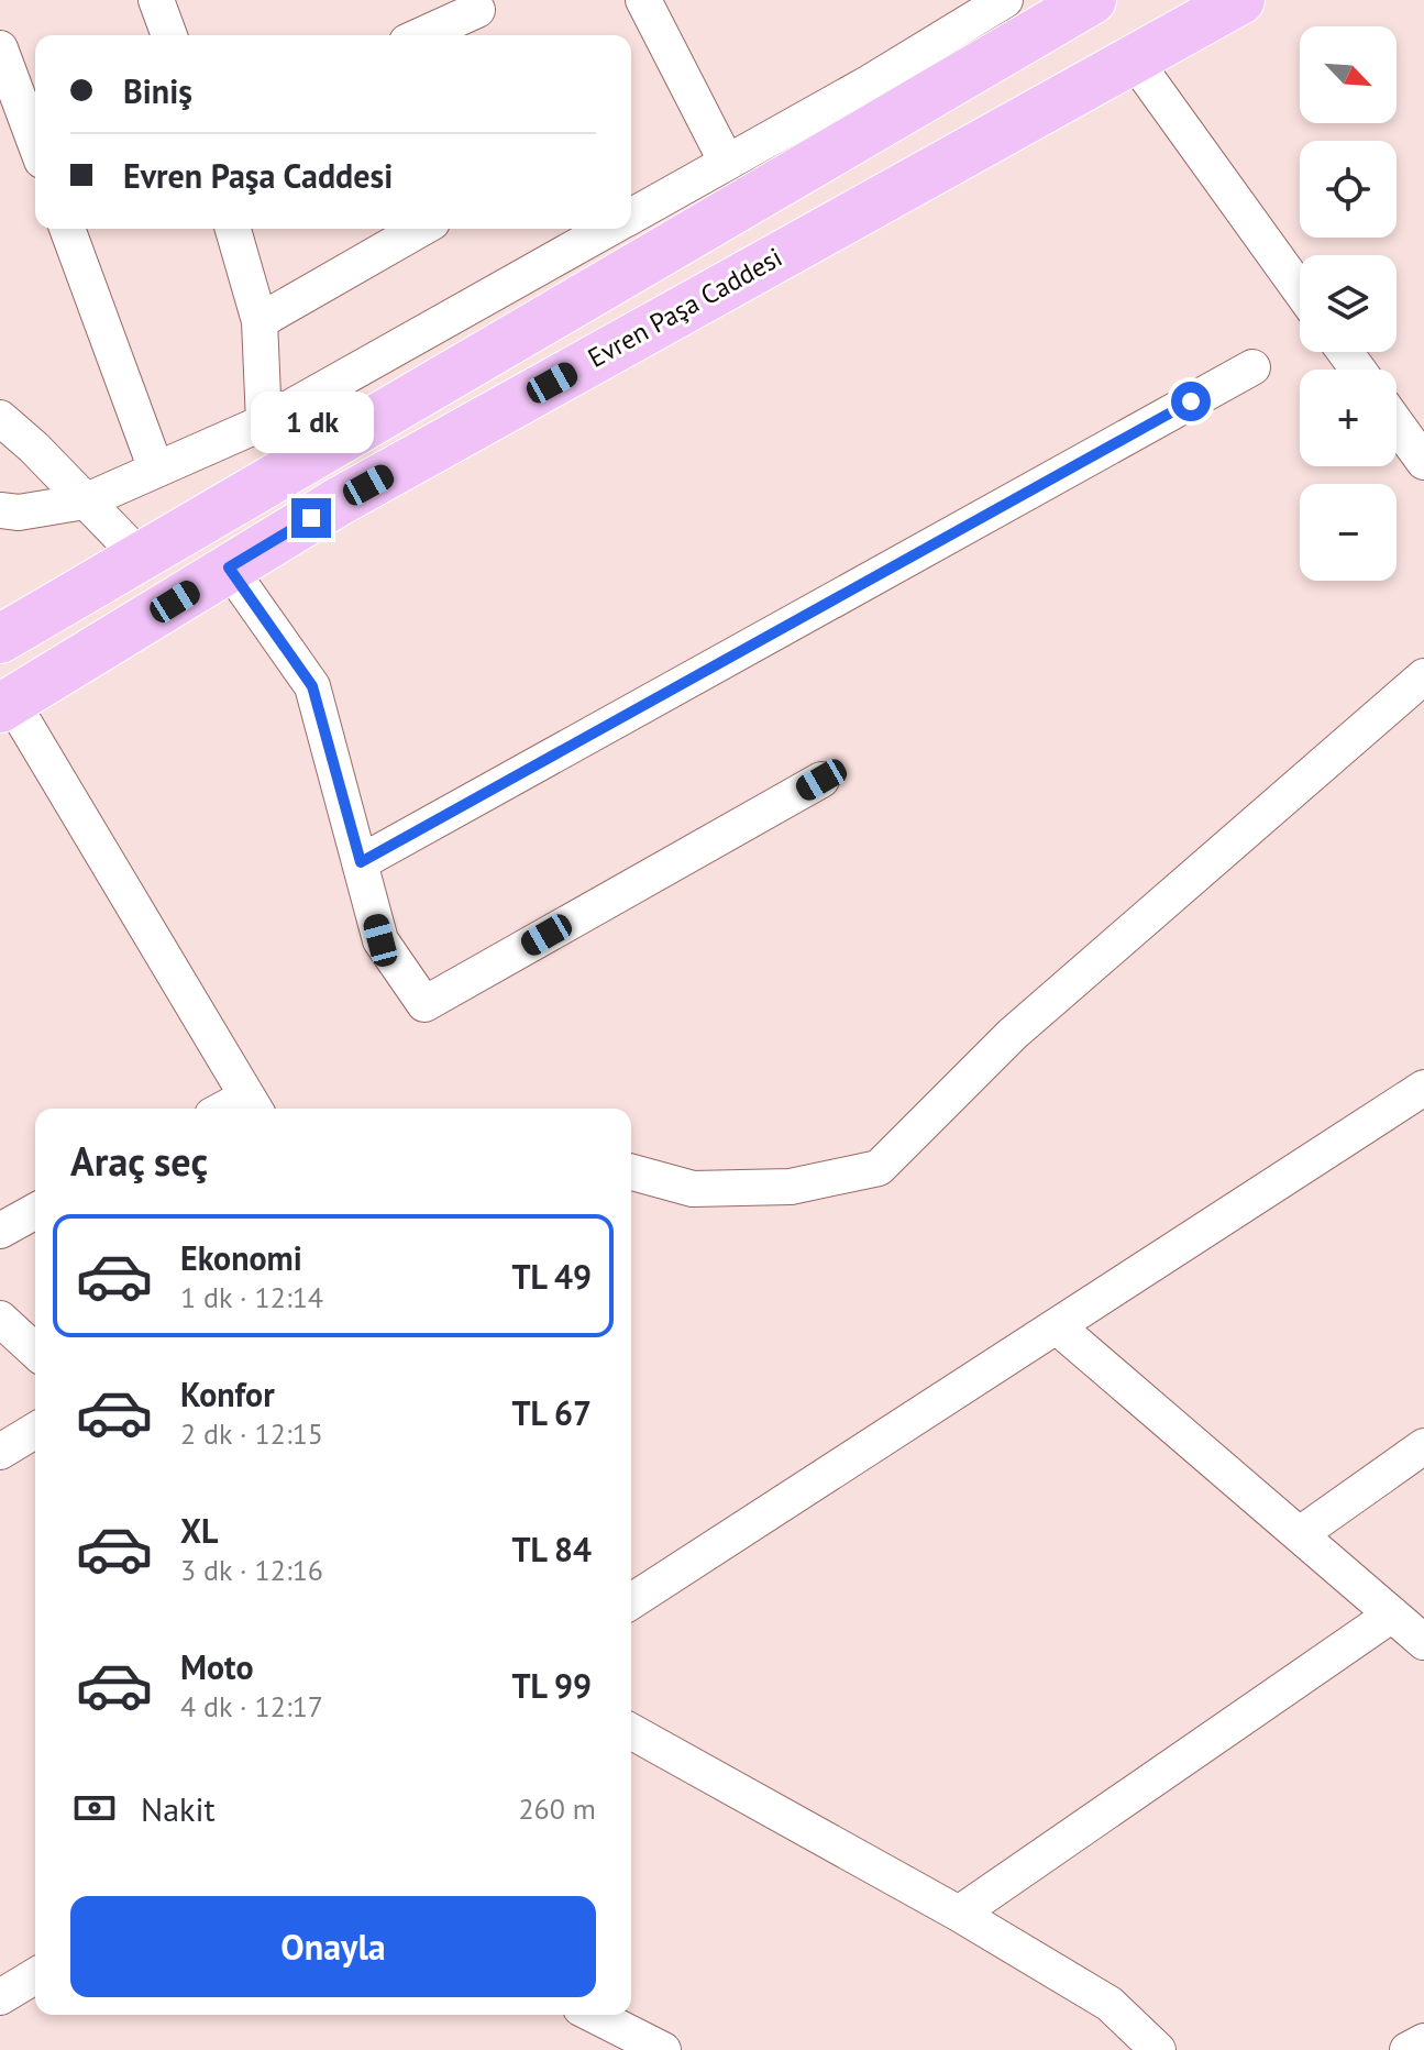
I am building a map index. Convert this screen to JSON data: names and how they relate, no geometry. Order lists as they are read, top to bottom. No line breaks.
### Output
{"streets":{"highway":["Evren Paşa Caddesi"]},"north":"bottom right","page":{"map_buttons":["+","−"],"banner":["Biniş","Evren Paşa Caddesi"],"bubble":"1 dk","heading":"Araç seç","list":[{"name":"Ekonomi","note":"1 dk · 12:14","value":"TL 49"},{"name":"Konfor","note":"2 dk · 12:15","value":"TL 67"},{"name":"XL","note":"3 dk · 12:16","value":"TL 84"},{"name":"Moto","note":"4 dk · 12:17","value":"TL 99"}],"pay":["Nakit","260 m"],"buttons":"Onayla"}}
